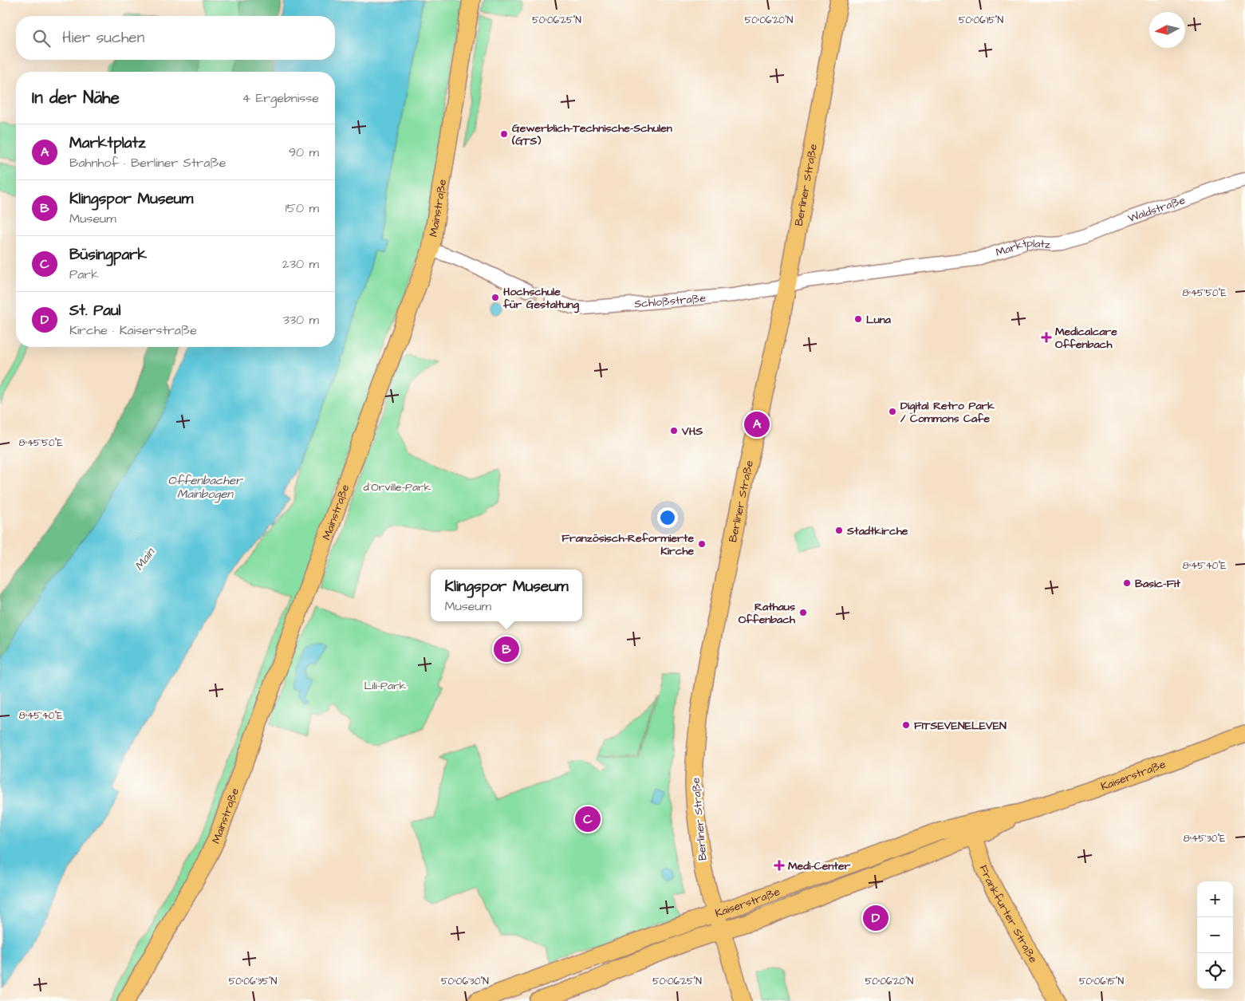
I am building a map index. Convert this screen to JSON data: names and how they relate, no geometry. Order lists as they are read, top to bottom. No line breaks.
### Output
{"streets":{"main road":["Berliner Straße","Mainstraße","Kaiserstraße","Frankfurter Straße"],"street":["Waldstraße","Marktplatz","Schloßstraße"]},"crossings":[["Berliner Straße","Marktplatz"],["Berliner Straße","Schloßstraße"],["Berliner Straße","Kaiserstraße"],["Waldstraße","Marktplatz"],["Marktplatz","Schloßstraße"],["Kaiserstraße","Frankfurter Straße"]],"water":["Offenbacher Mainbogen","Main"],"parks":["d´Orville-Park","Lili-Park"],"places":{"other":["Gewerblich-Technische-Schulen (GTS)","Hochschule für Gestaltung","Luna","Digital Retro Park / Commons Cafe","VHS","Stadtkirche","Französisch-Reformierte Kirche","Basic-Fit","Rathaus Offenbach","FITSEVENELEVEN"],"health":["Medicalcare Offenbach","Medi-Center"]},"north":"left","page":{"search":"Hier suchen","heading":["In der Nähe","4 Ergebnisse"],"list":[{"mark":"A","name":"Marktplatz","note":"Bahnhof · Berliner Straße","value":"90 m"},{"mark":"B","name":"Klingspor Museum","note":"Museum","value":"150 m"},{"mark":"C","name":"Büsingpark","note":"Park","value":"230 m"},{"mark":"D","name":"St. Paul","note":"Kirche · Kaiserstraße","value":"330 m"}],"pins":["A","B","C","D"],"popup":["Klingspor Museum","Museum"],"map_buttons":["+","−"]},"coordinates":["50°06'25\"N","50°06'20\"N","50°06'15\"N","8°45'50\"E","8°45'40\"E","8°45'30\"E","50°06'35\"N","50°06'30\"N"]}
